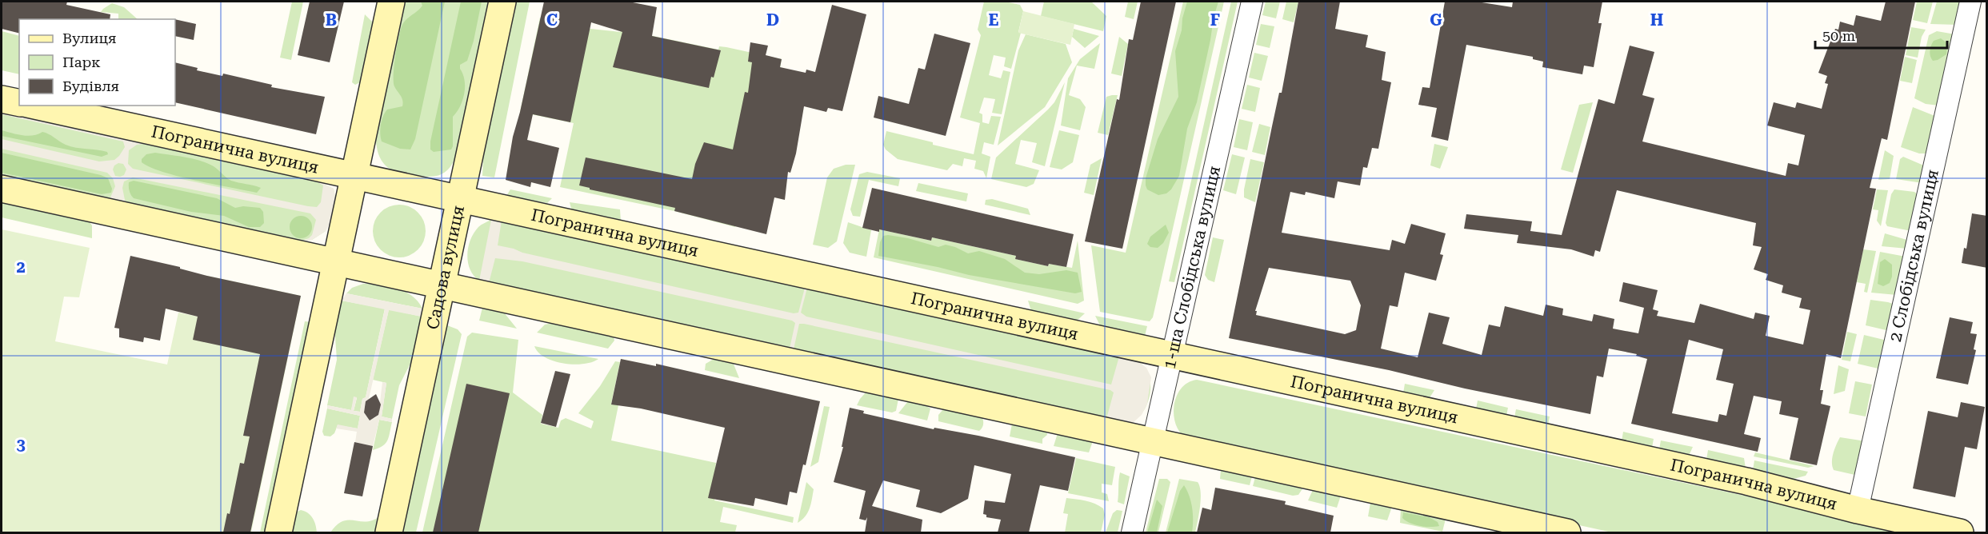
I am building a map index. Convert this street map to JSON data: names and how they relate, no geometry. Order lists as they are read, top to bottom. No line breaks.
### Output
{"streets":{"main road":["Погранична вулиця","Садова вулиця"],"street":["2 Слобідська вулиця","1-ша Слобідська вулиця"]},"crossings":[["Погранична вулиця","2 Слобідська вулиця"],["Погранична вулиця","Садова вулиця"],["Погранична вулиця","1-ша Слобідська вулиця"]],"legend":["Вулиця","Парк","Будівля"],"scale_bar":"50 m","grid":{"columns":["B","C","D","E","F","G","H"],"rows":["2","3"]}}
